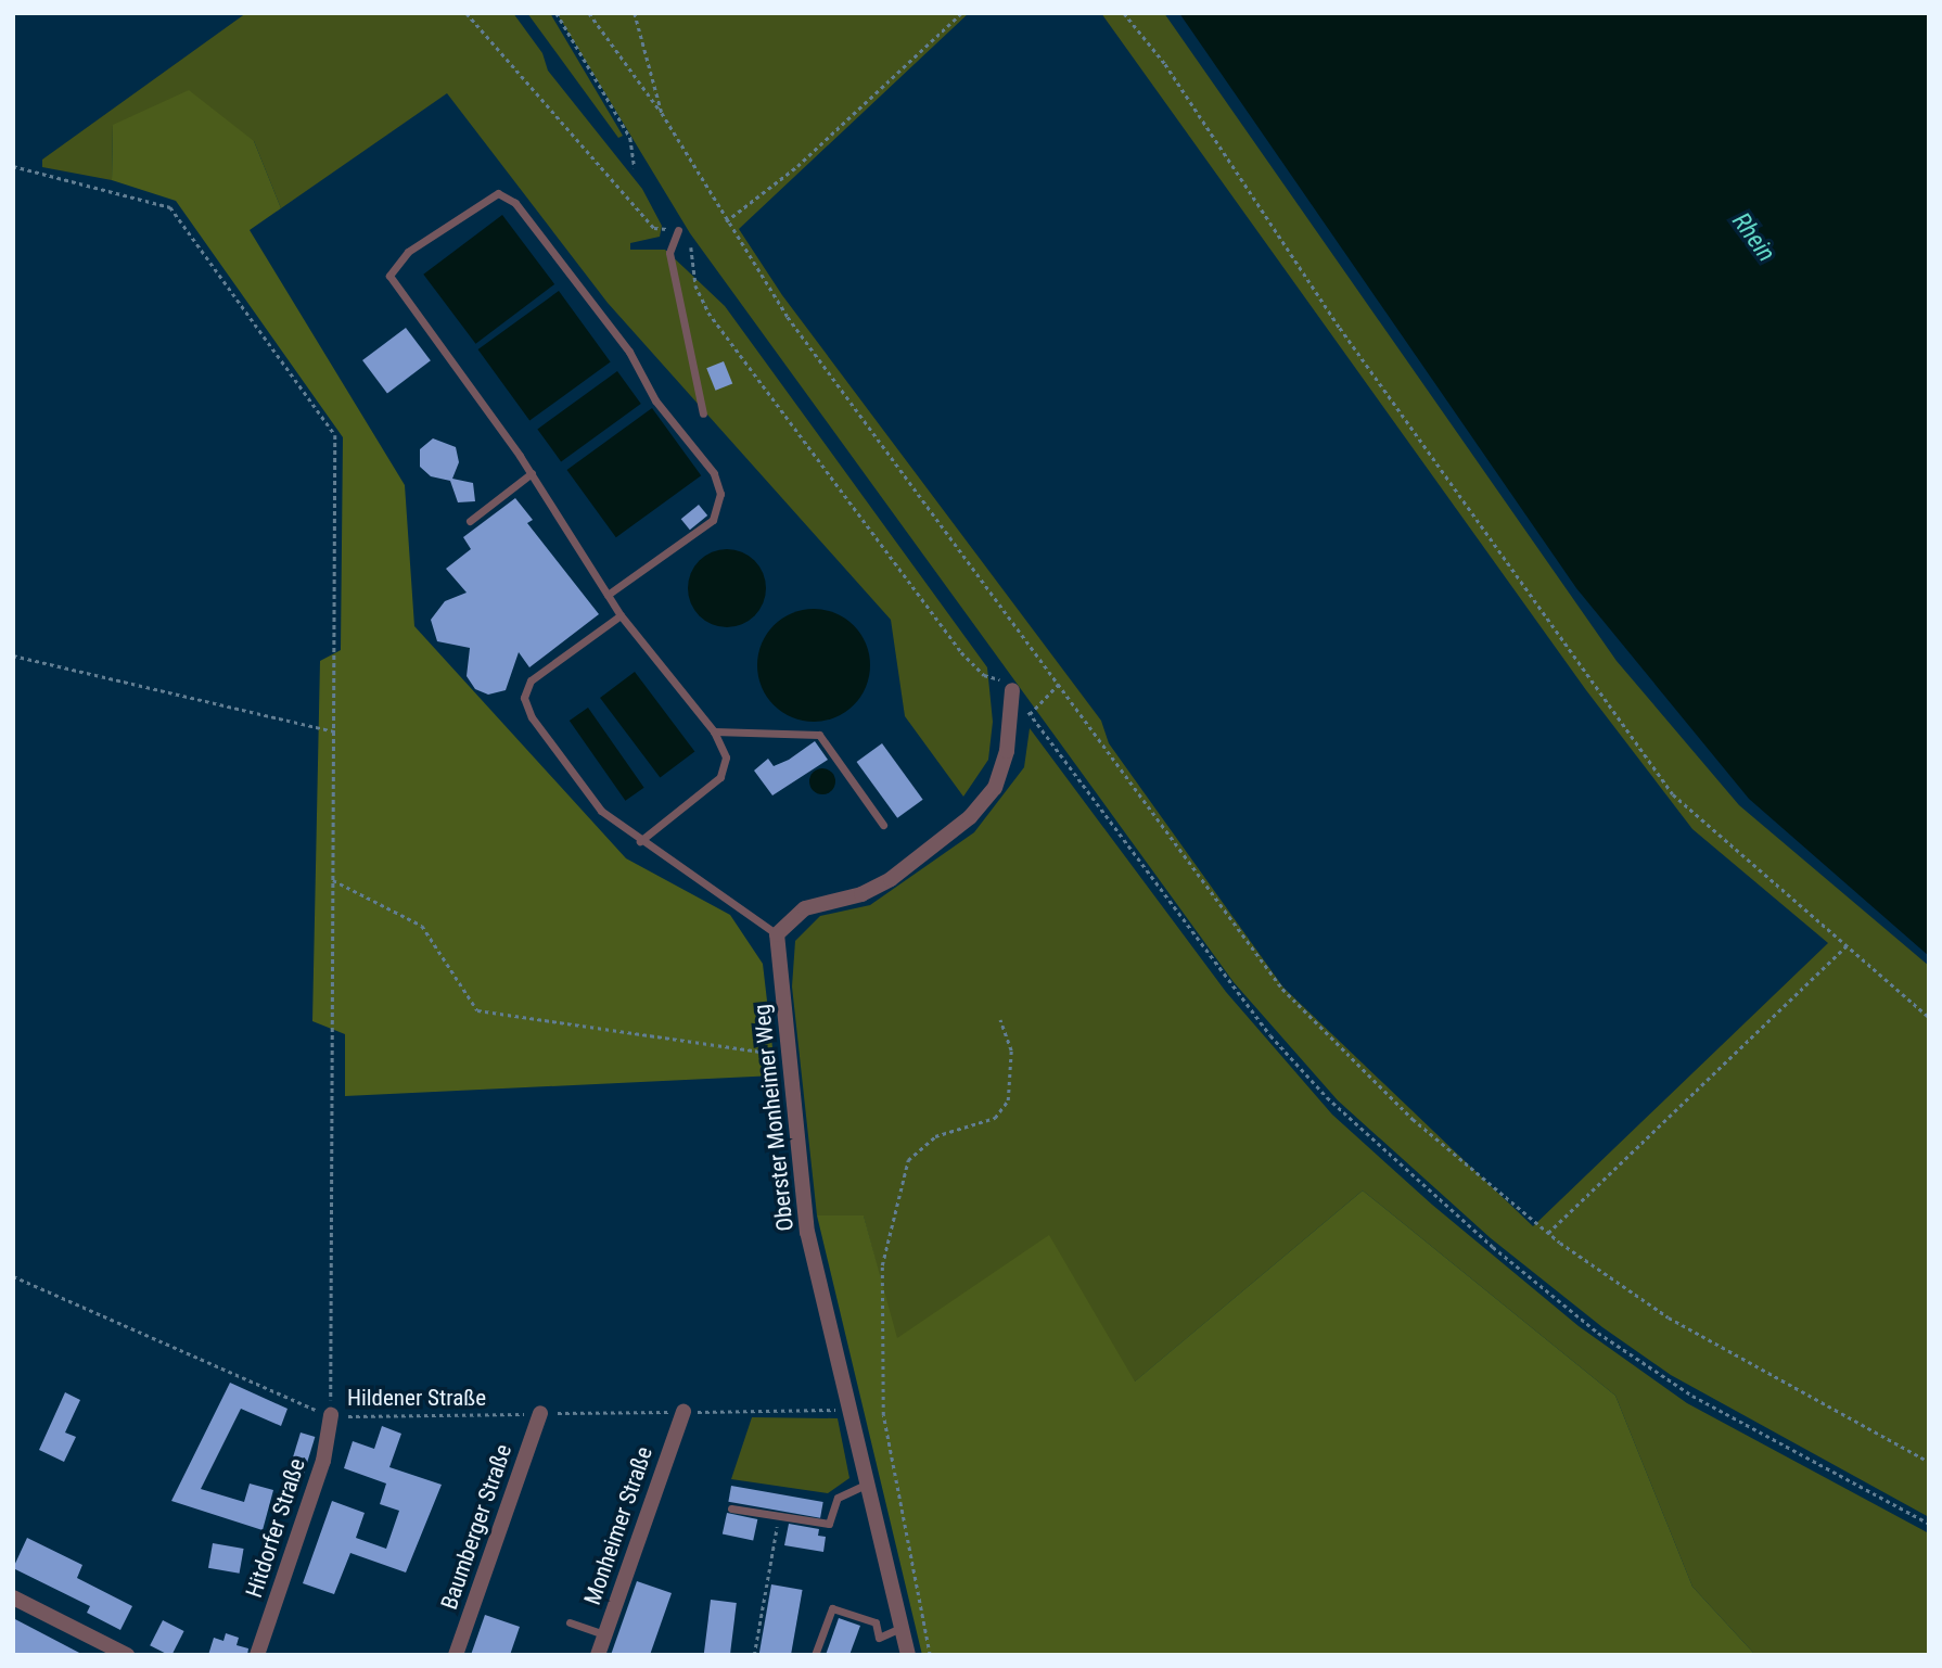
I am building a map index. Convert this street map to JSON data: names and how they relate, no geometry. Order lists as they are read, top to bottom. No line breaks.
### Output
{"streets":{"street":["Oberster Monheimer Weg","Monheimer Straße","Baumberger Straße","Hitdorfer Straße"],"path":["Hildener Straße"]},"crossings":[["Oberster Monheimer Weg","Hildener Straße"],["Hildener Straße","Monheimer Straße"],["Hildener Straße","Baumberger Straße"],["Hildener Straße","Hitdorfer Straße"]],"water":["Rhein"]}
